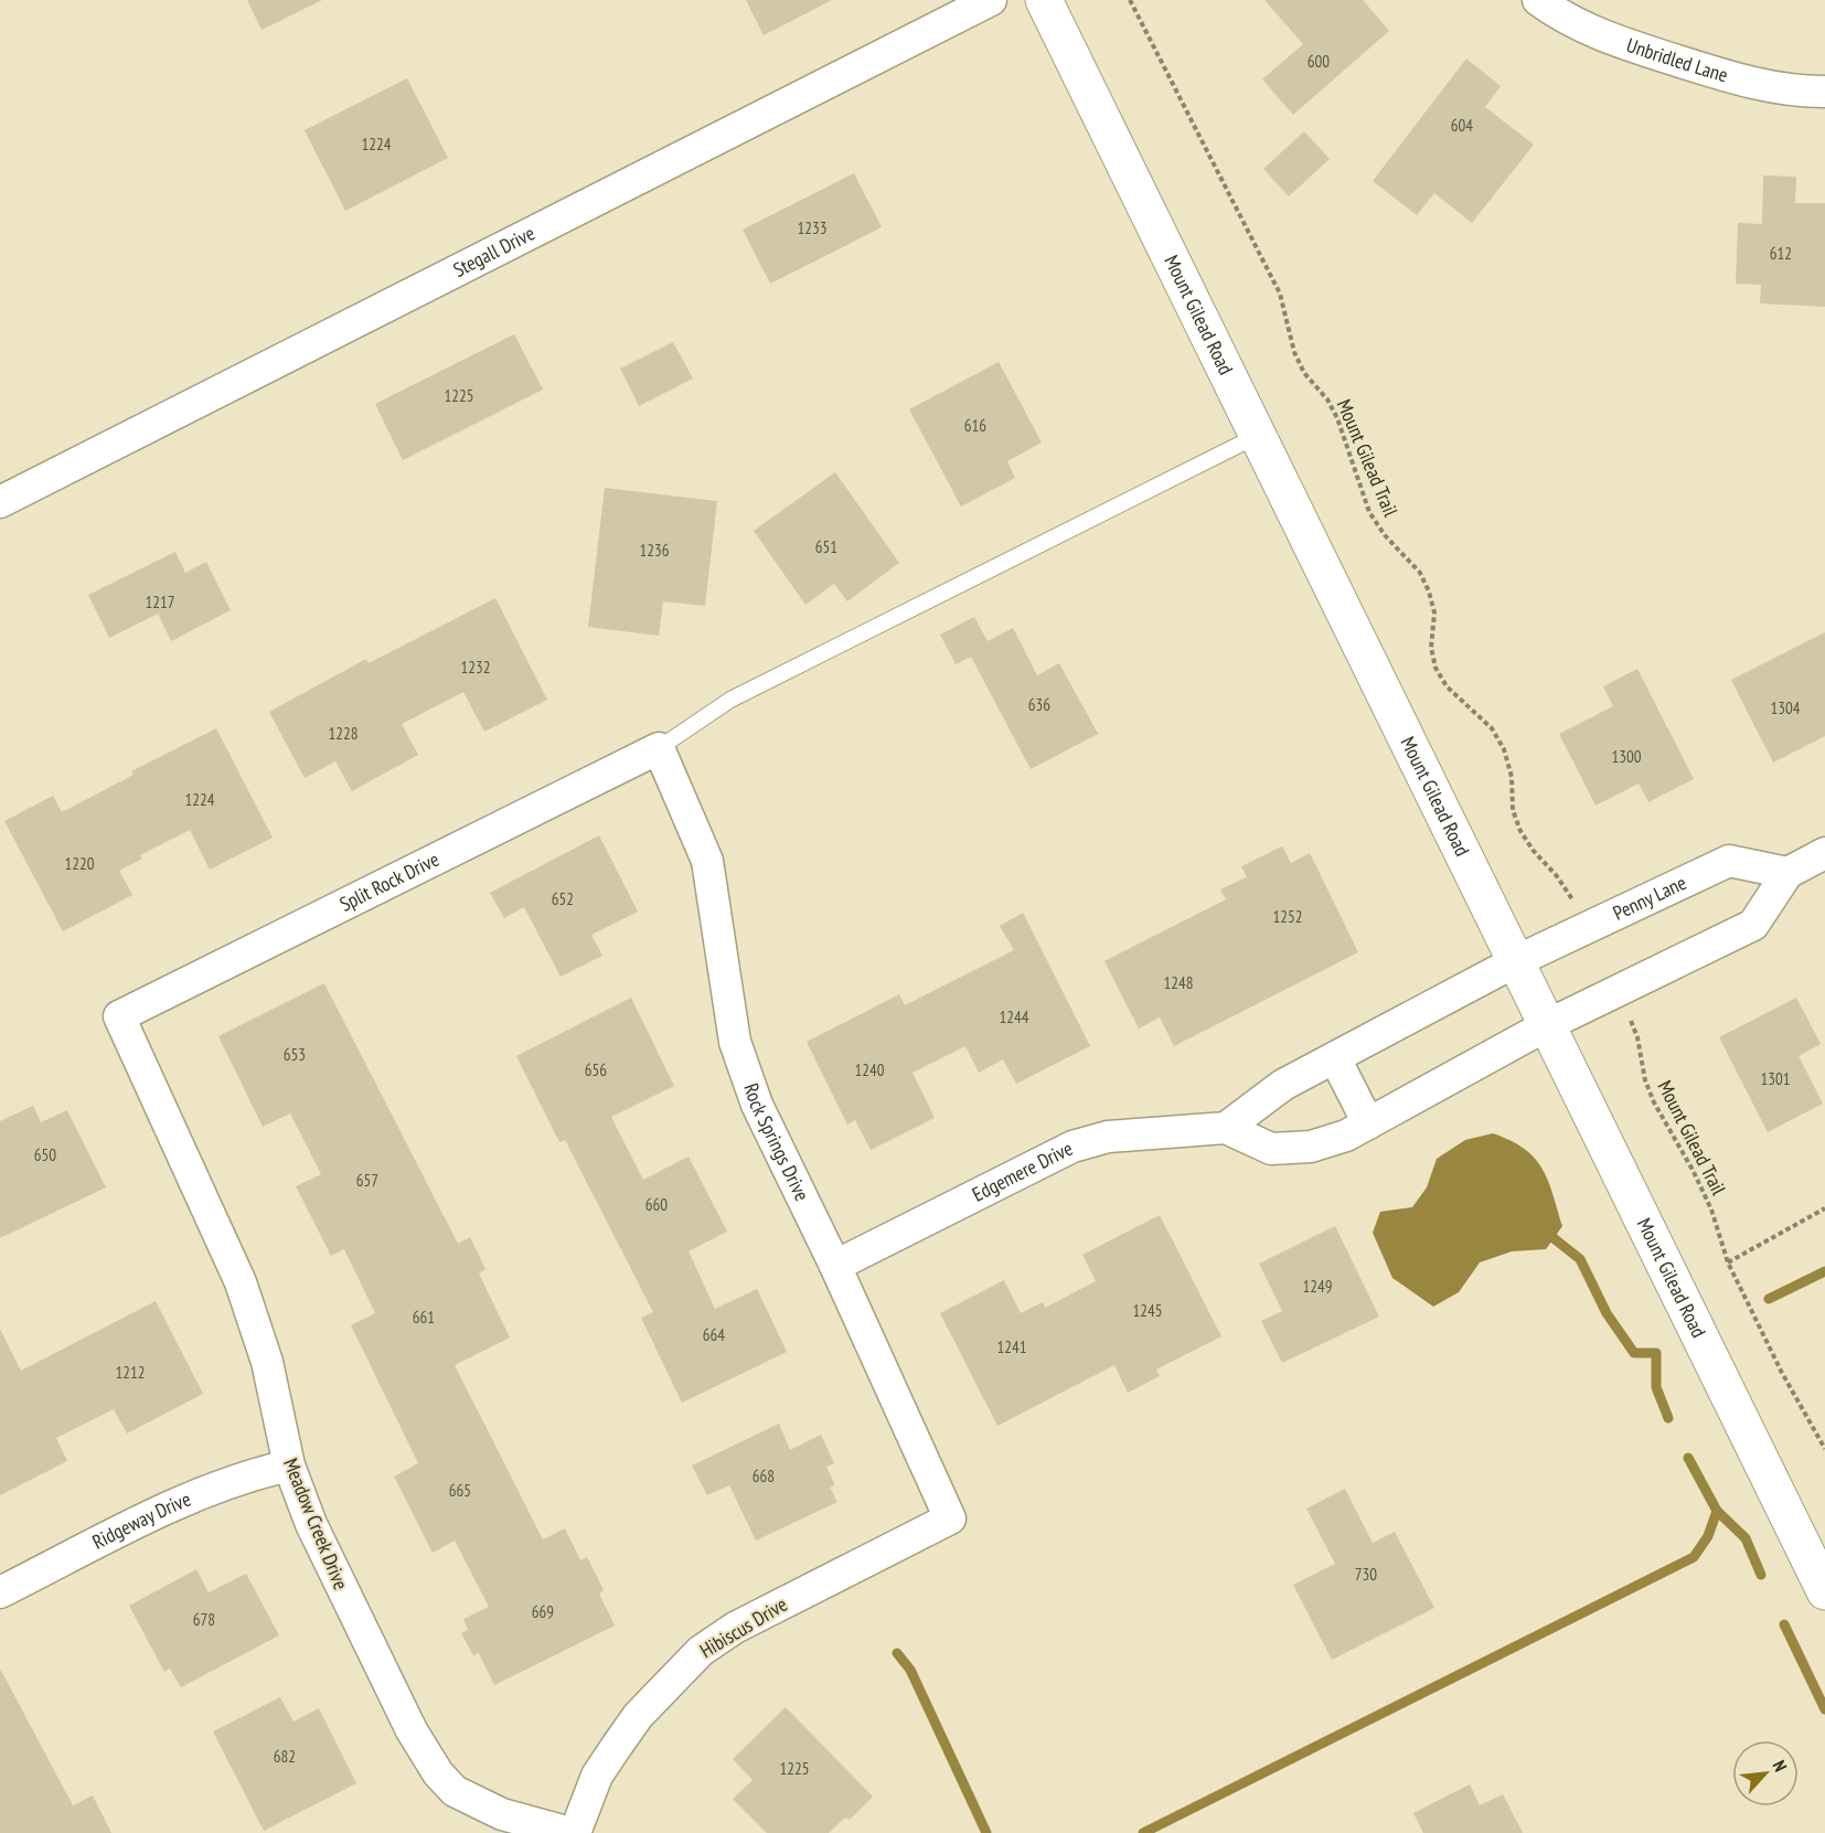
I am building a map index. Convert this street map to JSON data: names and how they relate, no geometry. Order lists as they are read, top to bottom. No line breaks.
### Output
{"streets":{"street":["Unbridled Lane","Stegall Drive","Mount Gilead Road","Split Rock Drive","Penny Lane","Rock Springs Drive","Edgemere Drive","Ridgeway Drive","Meadow Creek Drive","Hibiscus Drive"],"path":["Mount Gilead Trail"]},"crossings":[["Mount Gilead Road","Penny Lane"],["Mount Gilead Road","Edgemere Drive"],["Mount Gilead Trail","Penny Lane"],["Split Rock Drive","Rock Springs Drive"],["Split Rock Drive","Meadow Creek Drive"],["Rock Springs Drive","Edgemere Drive"],["Rock Springs Drive","Hibiscus Drive"],["Ridgeway Drive","Meadow Creek Drive"],["Meadow Creek Drive","Hibiscus Drive"]],"house_numbers":["600","604","1224","1233","612","1225","616","651","1236","1217","1232","636","1304","1228","1300","1224","1220","652","1252","1248","1244","653","656","1240","1301","650","657","660","1249","1245","661","664","1241","1212","668","665","730","669","678","682","1225"],"north":"top right"}
